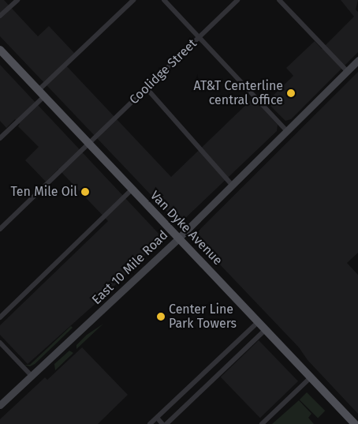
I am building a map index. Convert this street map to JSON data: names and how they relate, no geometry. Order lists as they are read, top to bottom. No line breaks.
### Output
{"streets":{"main road":["Van Dyke Avenue","East 10 Mile Road"],"street":["Coolidge Street"]},"crossings":[["Coolidge Street","Van Dyke Avenue"],["Van Dyke Avenue","East 10 Mile Road"]],"places":["AT&T Centerline central office","Ten Mile Oil","Center Line Park Towers"]}
